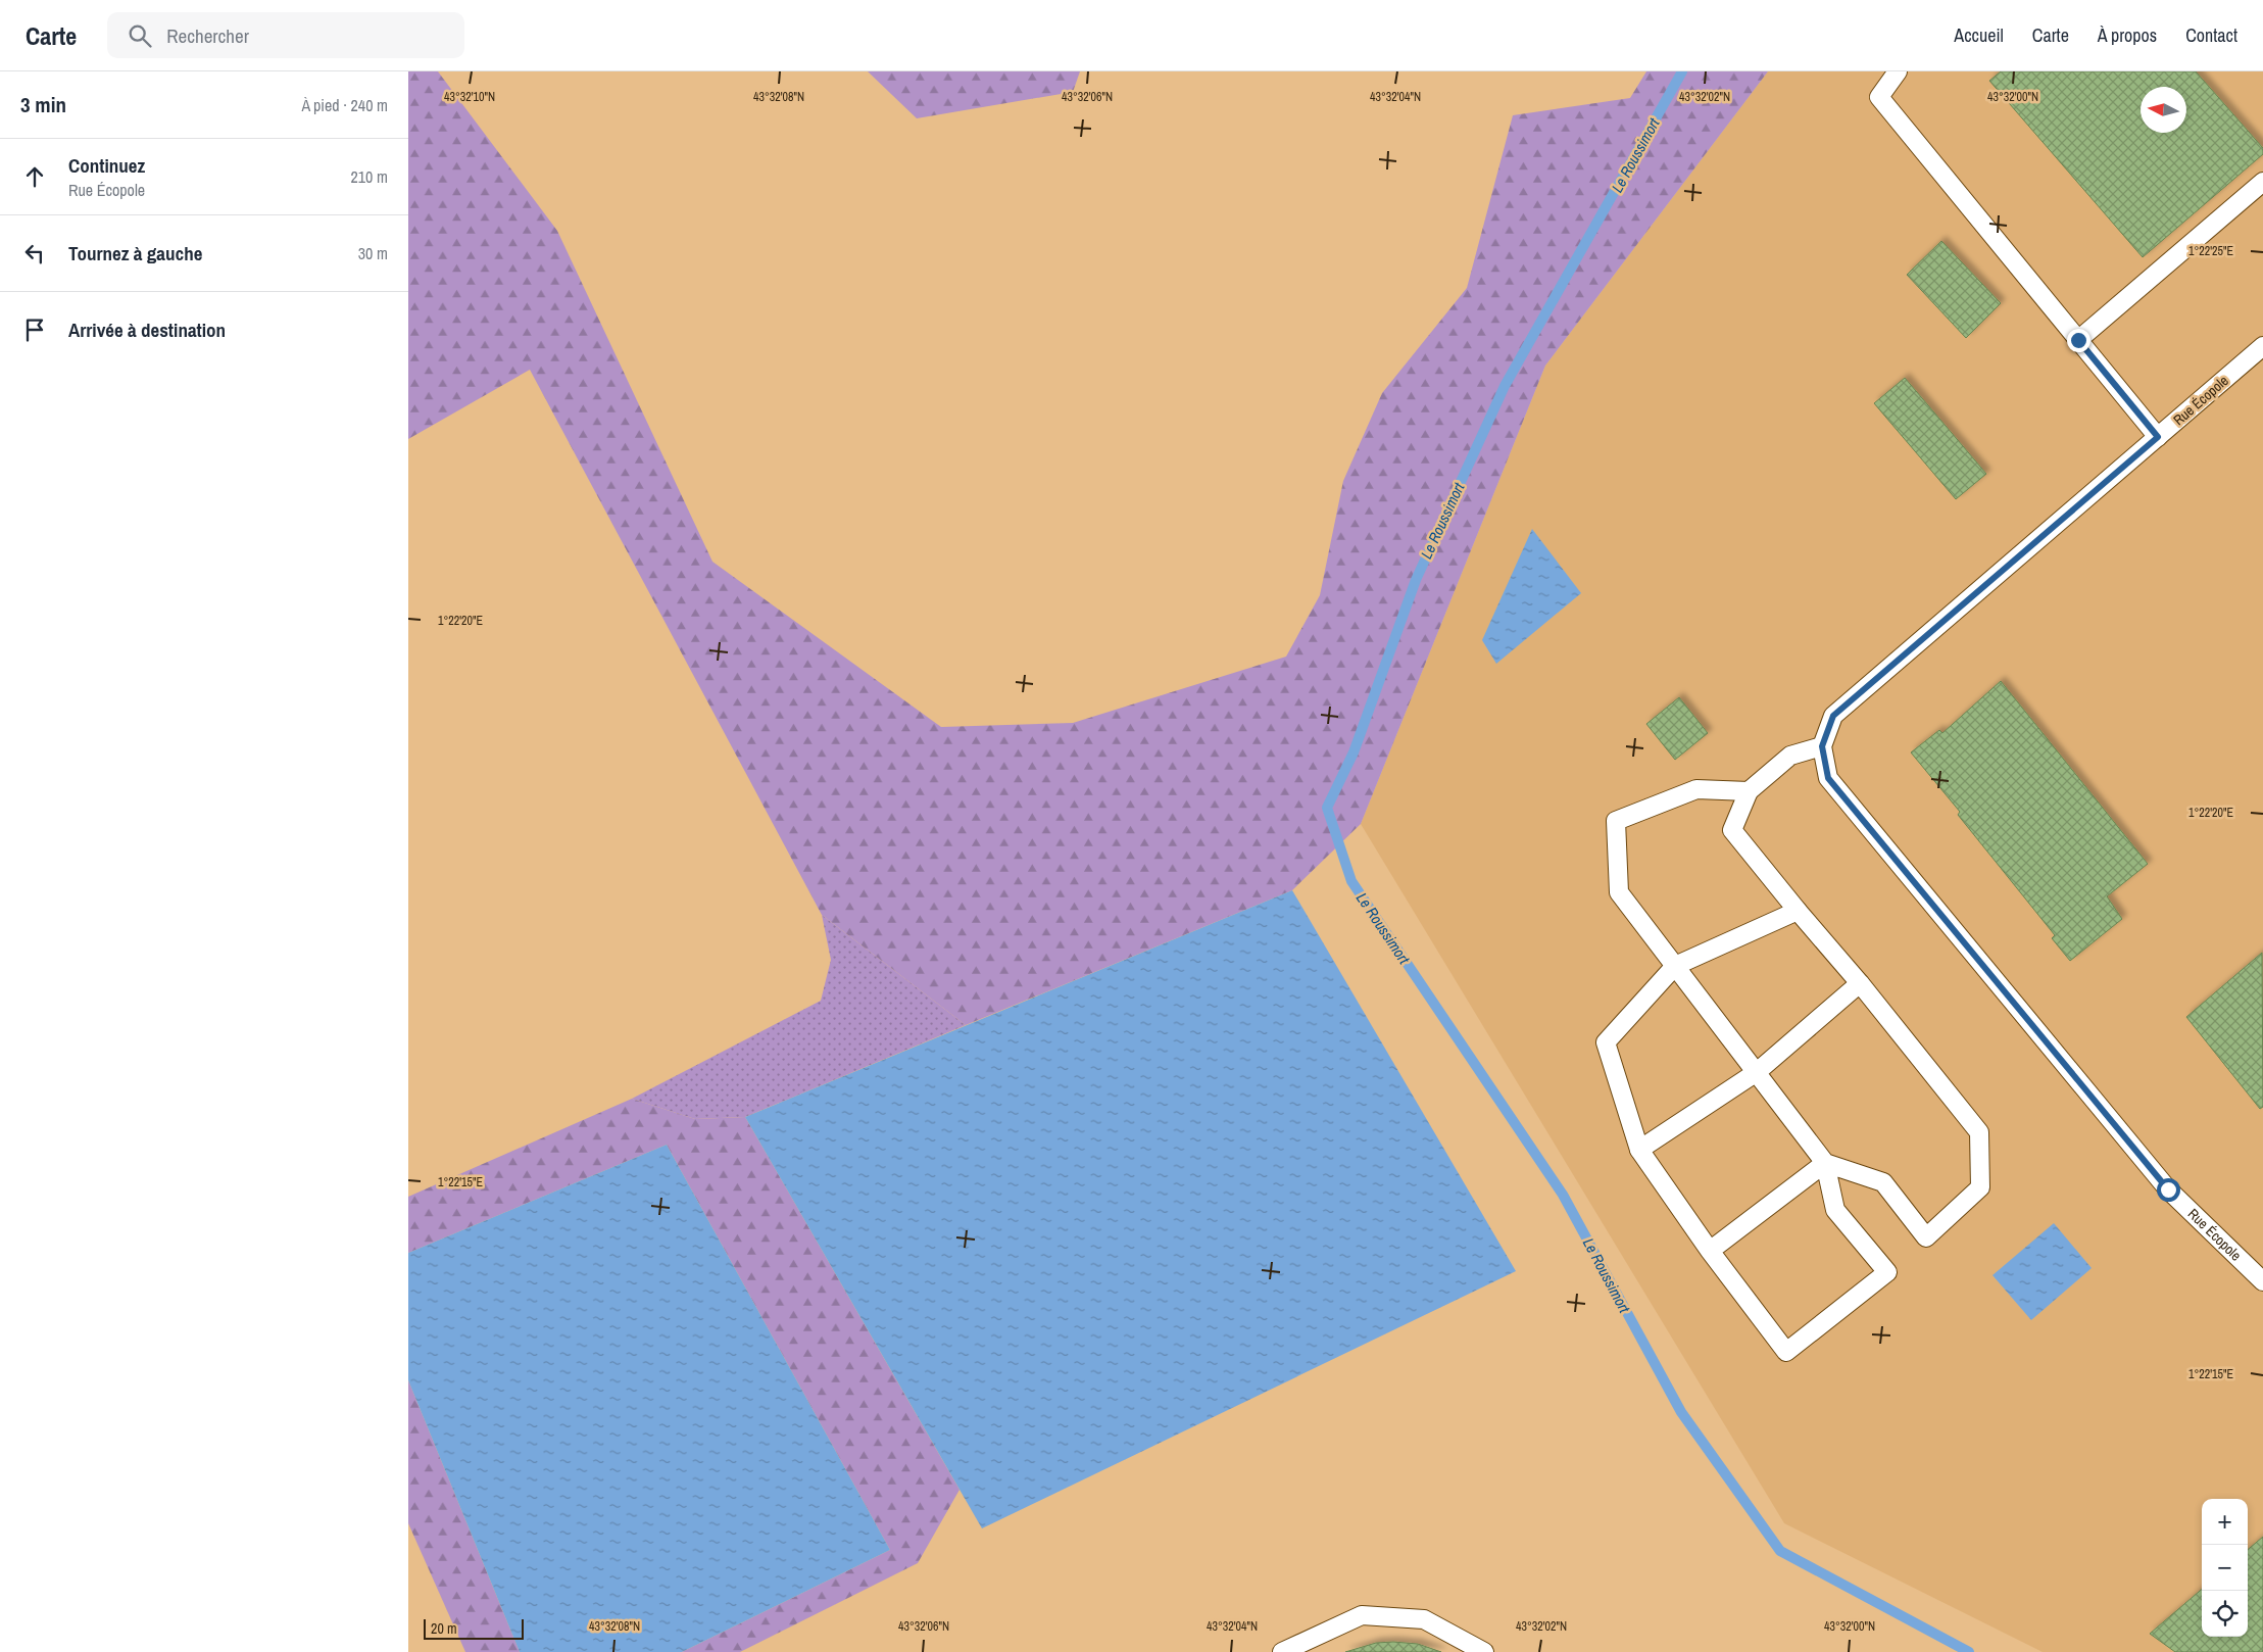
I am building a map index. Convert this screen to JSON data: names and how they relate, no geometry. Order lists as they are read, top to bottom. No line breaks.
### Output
{"streets":{"lane":["Rue Écopole"]},"water":["Le Roussimort"],"scale_bar":"20 m","north":"left","page":{"header":"Carte","search":"Rechercher","nav":["Accueil","Carte","À propos","Contact"],"heading":["3 min","À pied · 240 m"],"list":[["Continuez","Rue Écopole","210 m"],["Tournez à gauche","30 m"],"Arrivée à destination"],"map_buttons":["+","−"],"scale":"20 m"},"coordinates":["43°32'10\"N","43°32'08\"N","43°32'06\"N","43°32'04\"N","43°32'02\"N","43°32'00\"N","1°22'25\"E","1°22'20\"E","1°22'15\"E"]}
